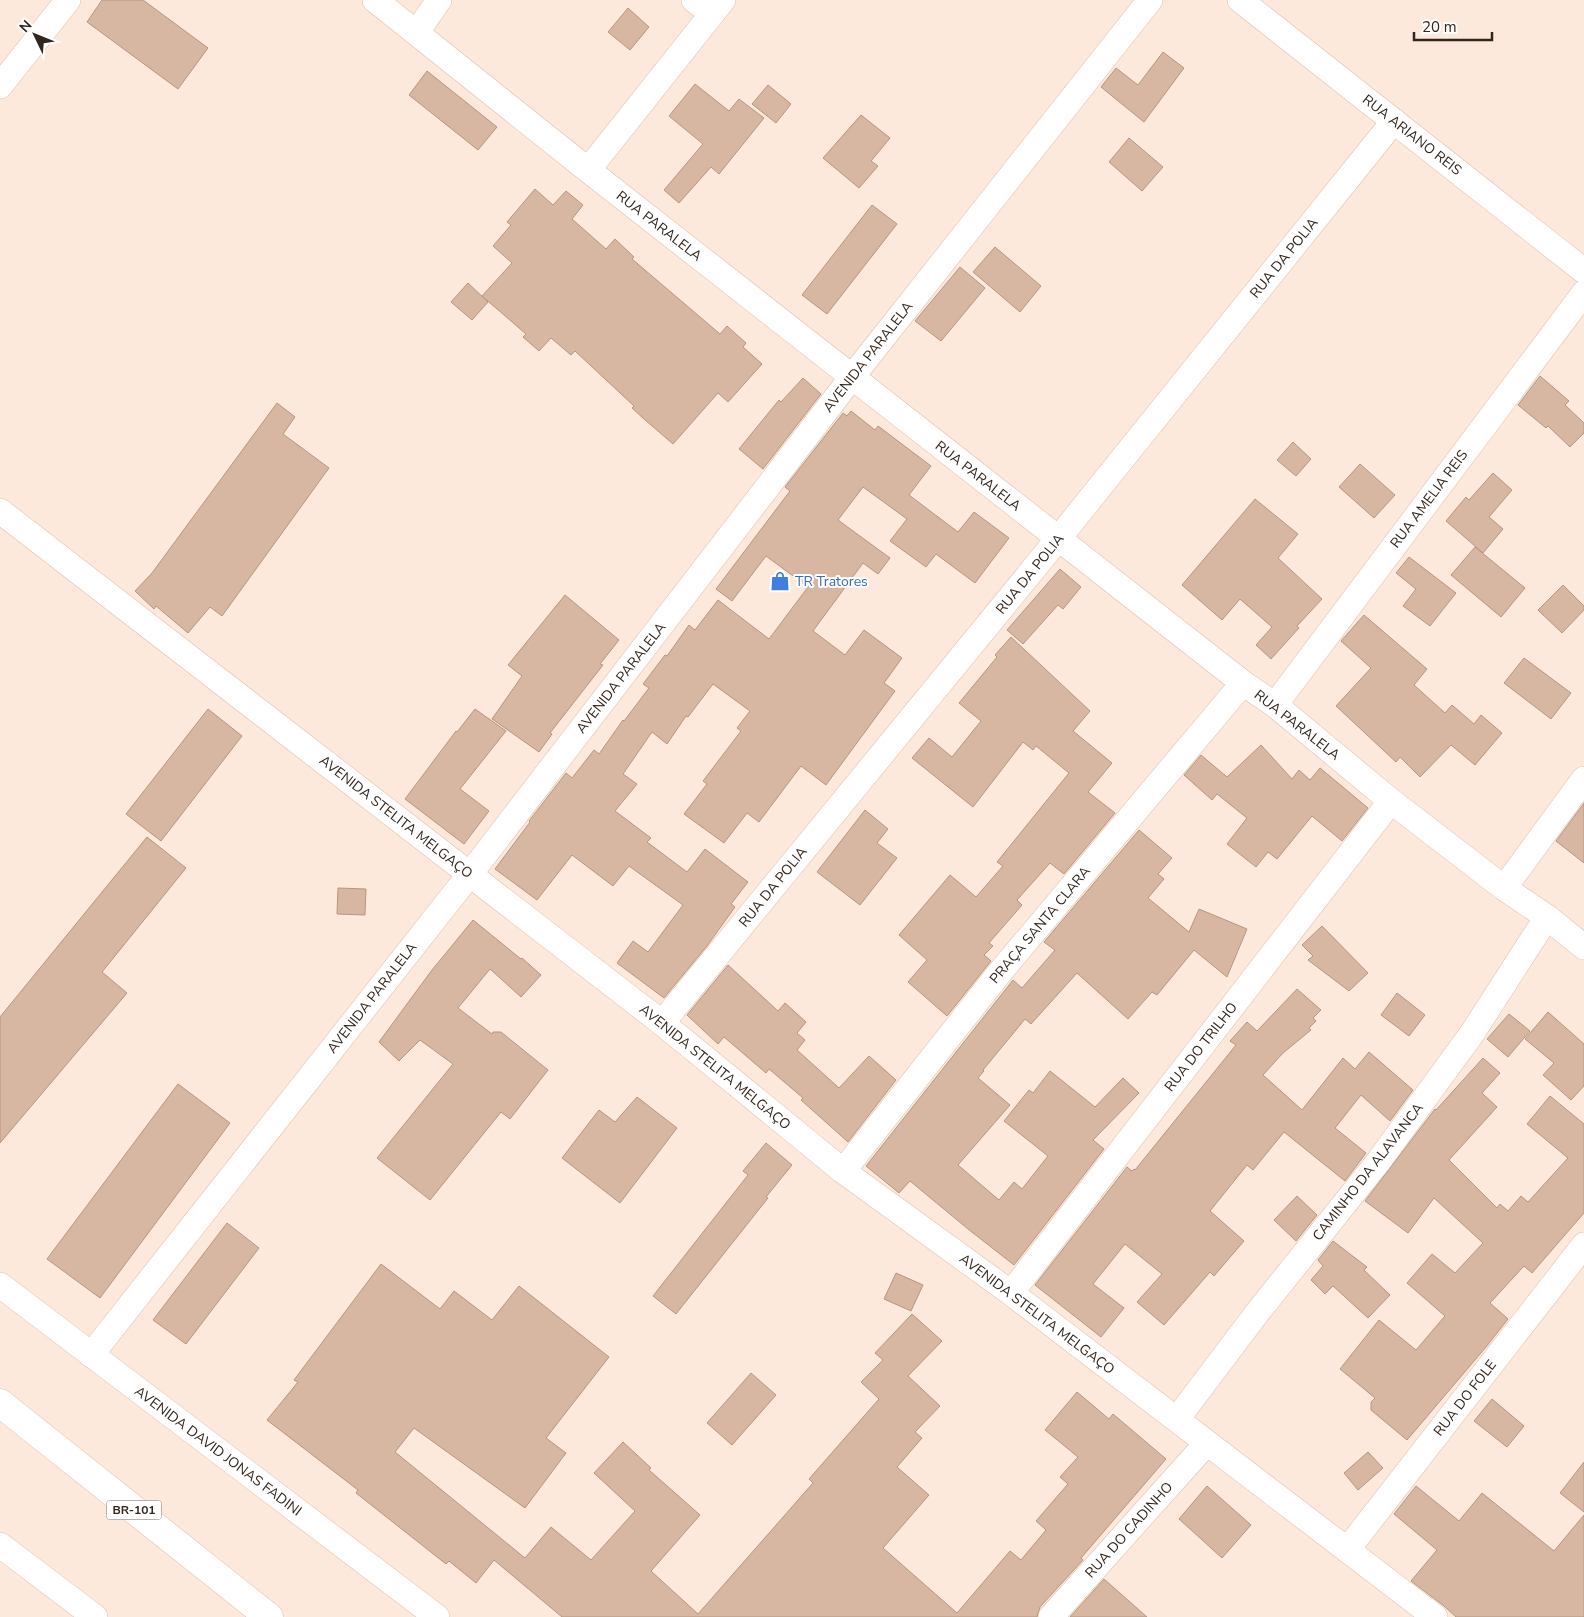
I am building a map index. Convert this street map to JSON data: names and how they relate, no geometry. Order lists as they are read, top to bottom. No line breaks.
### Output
{"streets":{"highway":["BR-101"],"street":["RUA ARIANO REIS","RUA PARALELA","RUA DA POLIA","AVENIDA PARALELA","RUA AMELIA REIS","AVENIDA STELITA MELGAÇO","PRAÇA SANTA CLARA","RUA DO TRILHO","CAMINHO DA ALAVANCA","RUA DO FOLE","AVENIDA DAVID JONAS FADINI","RUA DO CADINHO"]},"crossings":[["RUA ARIANO REIS","RUA DA POLIA"],["RUA PARALELA","RUA DA POLIA"],["RUA PARALELA","AVENIDA PARALELA"],["RUA PARALELA","RUA AMELIA REIS"],["RUA PARALELA","PRAÇA SANTA CLARA"],["RUA PARALELA","RUA DO TRILHO"],["RUA PARALELA","CAMINHO DA ALAVANCA"],["RUA DA POLIA","AVENIDA STELITA MELGAÇO"],["AVENIDA PARALELA","AVENIDA STELITA MELGAÇO"],["AVENIDA PARALELA","AVENIDA DAVID JONAS FADINI"],["AVENIDA STELITA MELGAÇO","PRAÇA SANTA CLARA"],["AVENIDA STELITA MELGAÇO","RUA DO TRILHO"],["AVENIDA STELITA MELGAÇO","CAMINHO DA ALAVANCA"],["AVENIDA STELITA MELGAÇO","RUA DO FOLE"],["AVENIDA STELITA MELGAÇO","RUA DO CADINHO"]],"places":{"shop":["TR Tratores"]},"scale_bar":"20 m","north":"top left"}
